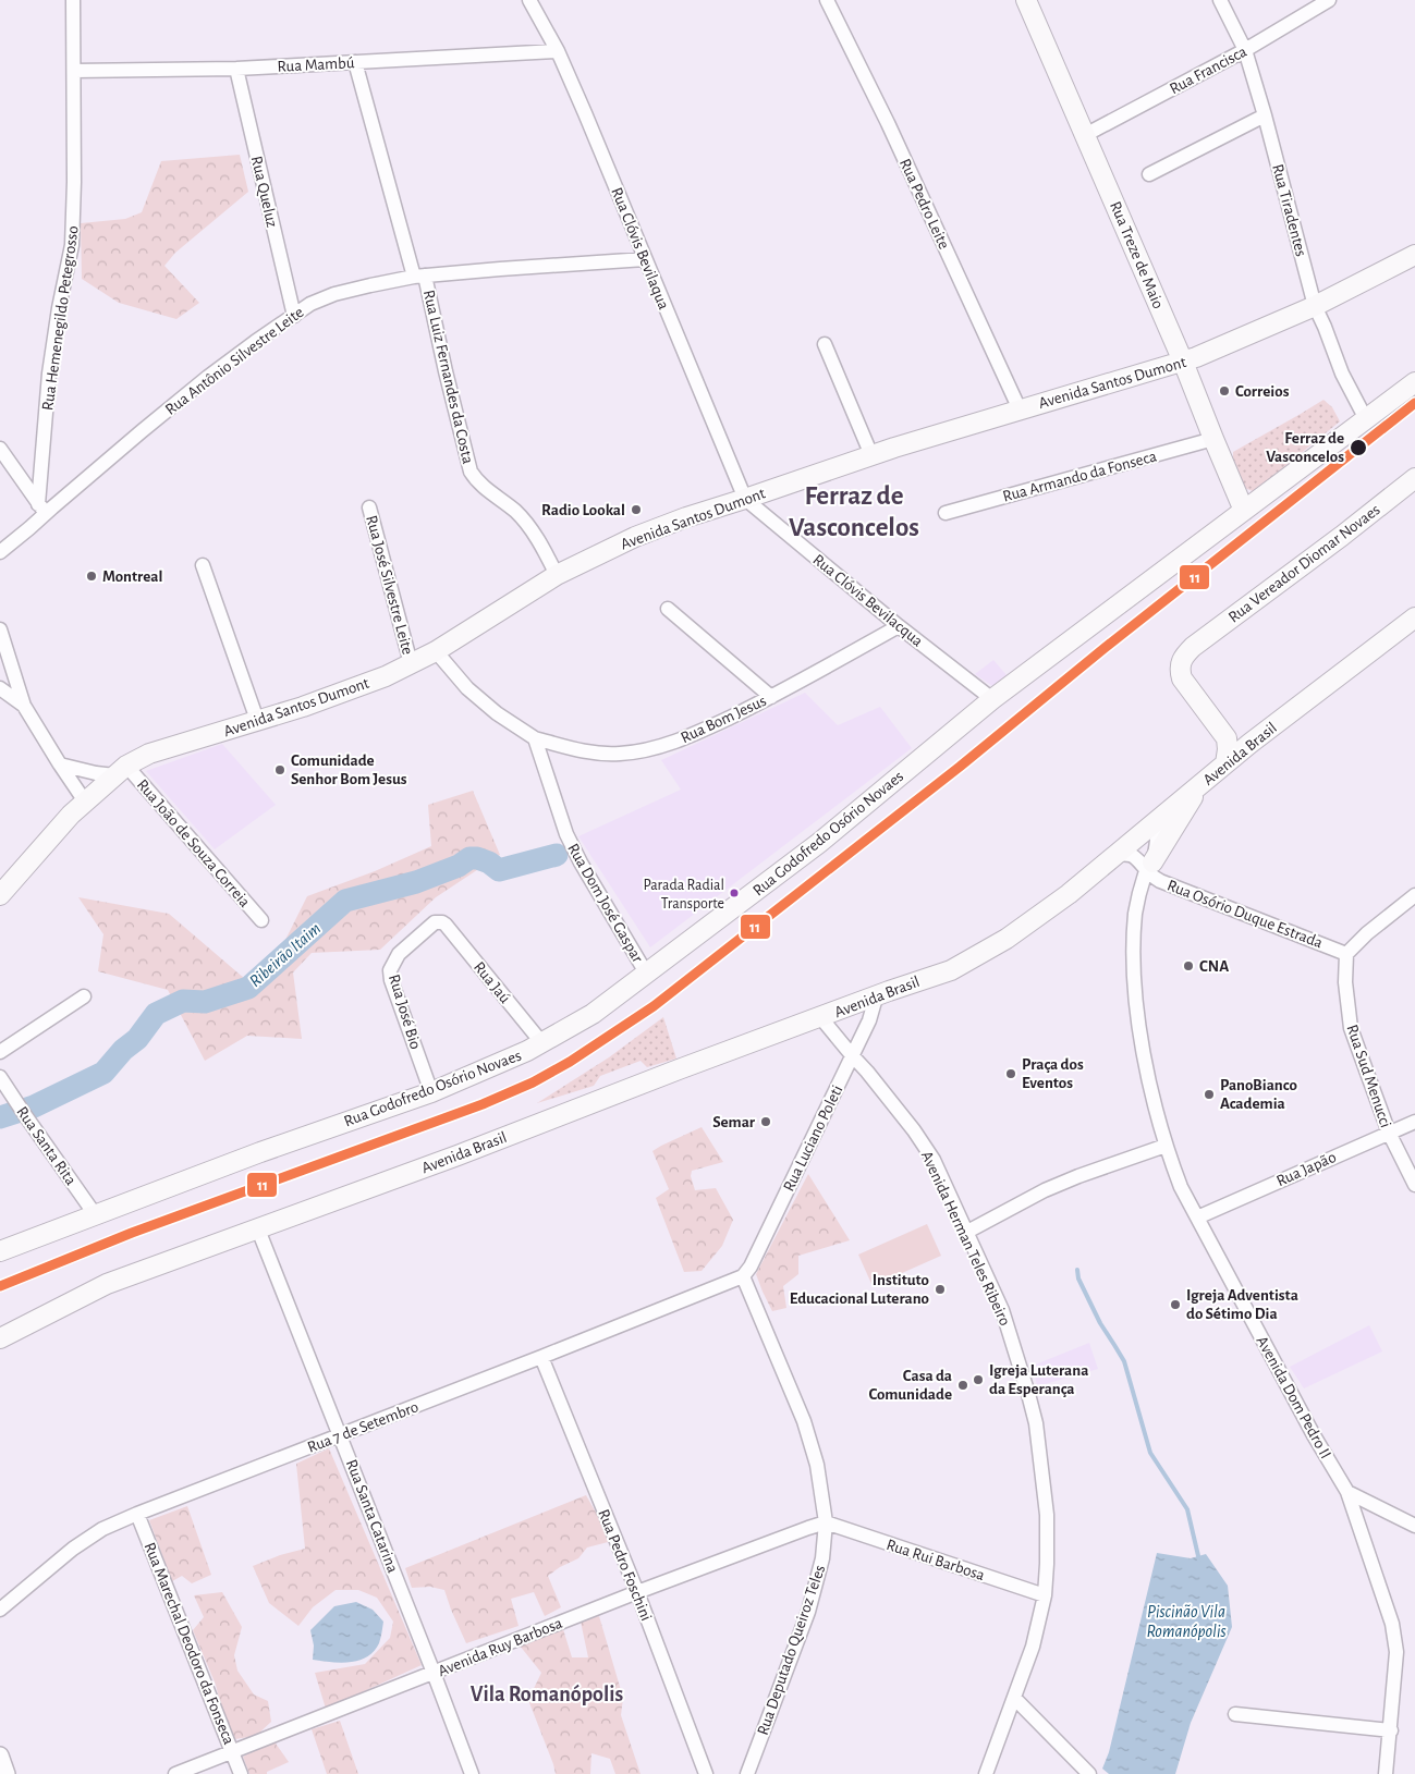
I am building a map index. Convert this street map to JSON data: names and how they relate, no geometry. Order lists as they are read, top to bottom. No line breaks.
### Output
{"streets":{"main road":["Rua Treze de Maio","Avenida Santos Dumont","Rua Vereador Diomar Novaes","Avenida Brasil","Rua Godofredo Osório Novaes"],"street":["Rua Mambú","Rua Francisca","Rua Queluz","Rua Pedro Leite","Rua Tiradentes","Rua Clóvis Bevilaqua","Rua Hemenegildo Petegrosso","Rua Antônio Silvestre Leite","Rua Luiz Fernandes da Costa","Rua Armando da Fonseca","Rua José Silvestre Leite","Rua Clóvis Bevilacqua","Rua Bom Jesus","Rua João de Souza Correia","Rua Dom José Gaspar","Rua Osório Duque Estrada","Rua Jaú","Rua José Bio","Rua Sud Menucci","Rua Luciano Poleti","Rua Santa Rita","Rua Japão","Avenida Herman Teles Ribeiro","Avenida Dom Pedro II","Rua 7 de Setembro","Rua Santa Catarina","Rua Rui Barbosa","Rua Pedro Foschini","Rua Marechal Deodoro da Fonseca","Avenida Ruy Barbosa","Rua Deputado Queiroz Teles"]},"crossings":[["Rua Mambú","Rua Queluz"],["Rua Mambú","Rua Clóvis Bevilaqua"],["Rua Mambú","Rua Hemenegildo Petegrosso"],["Rua Mambú","Rua Luiz Fernandes da Costa"],["Rua Francisca","Rua Tiradentes"],["Rua Francisca","Rua Treze de Maio"],["Rua Queluz","Rua Antônio Silvestre Leite"],["Rua Pedro Leite","Avenida Santos Dumont"],["Rua Tiradentes","Avenida Santos Dumont"],["Rua Tiradentes","Rua Godofredo Osório Novaes"],["Rua Clóvis Bevilaqua","Rua Antônio Silvestre Leite"],["Rua Clóvis Bevilaqua","Avenida Santos Dumont"],["Rua Clóvis Bevilaqua","Rua Clóvis Bevilacqua"],["Rua Treze de Maio","Avenida Santos Dumont"],["Rua Treze de Maio","Rua Armando da Fonseca"],["Rua Treze de Maio","Rua Godofredo Osório Novaes"],["Rua Hemenegildo Petegrosso","Rua Antônio Silvestre Leite"],["Rua Antônio Silvestre Leite","Rua Luiz Fernandes da Costa"],["Rua Luiz Fernandes da Costa","Avenida Santos Dumont"],["Avenida Santos Dumont","Rua José Silvestre Leite"],["Avenida Santos Dumont","Rua Clóvis Bevilacqua"],["Avenida Santos Dumont","Rua João de Souza Correia"],["Rua Clóvis Bevilacqua","Rua Bom Jesus"],["Rua Clóvis Bevilacqua","Rua Godofredo Osório Novaes"],["Rua Bom Jesus","Rua Dom José Gaspar"],["Avenida Brasil","Rua Luciano Poleti"],["Avenida Brasil","Avenida Herman Teles Ribeiro"],["Avenida Brasil","Avenida Dom Pedro II"],["Avenida Brasil","Rua Santa Catarina"],["Rua Godofredo Osório Novaes","Rua Dom José Gaspar"],["Rua Godofredo Osório Novaes","Rua Jaú"],["Rua Godofredo Osório Novaes","Rua José Bio"],["Rua Godofredo Osório Novaes","Rua Santa Rita"],["Rua Osório Duque Estrada","Rua Sud Menucci"],["Rua Osório Duque Estrada","Avenida Dom Pedro II"],["Rua Jaú","Rua José Bio"],["Rua Sud Menucci","Rua Japão"],["Rua Luciano Poleti","Avenida Herman Teles Ribeiro"],["Rua Luciano Poleti","Rua 7 de Setembro"],["Rua Luciano Poleti","Rua Deputado Queiroz Teles"],["Rua Japão","Avenida Dom Pedro II"],["Avenida Herman Teles Ribeiro","Rua Rui Barbosa"],["Rua 7 de Setembro","Rua Santa Catarina"],["Rua 7 de Setembro","Rua Pedro Foschini"],["Rua 7 de Setembro","Rua Marechal Deodoro da Fonseca"],["Rua 7 de Setembro","Rua Deputado Queiroz Teles"],["Rua Santa Catarina","Avenida Ruy Barbosa"],["Rua Rui Barbosa","Avenida Ruy Barbosa"],["Rua Rui Barbosa","Rua Deputado Queiroz Teles"],["Rua Pedro Foschini","Avenida Ruy Barbosa"],["Rua Marechal Deodoro da Fonseca","Avenida Ruy Barbosa"],["Avenida Ruy Barbosa","Rua Deputado Queiroz Teles"]],"districts":["Ferraz de Vasconcelos","Vila Romanópolis"],"water":["Ribeirão Itaim","Piscinão Vila Romanópolis"],"places":["Correios","Ferraz de Vasconcelos","Radio Lookal","Montreal","Comunidade Senhor Bom Jesus","Parada Radial Transporte","CNA","Praça dos Eventos","PanoBianco Academia","Semar","Instituto Educacional Luterano","Igreja Adventista do Sétimo Dia","Igreja Luterana da Esperança","Casa da Comunidade"],"lines":["transit line 11"]}
